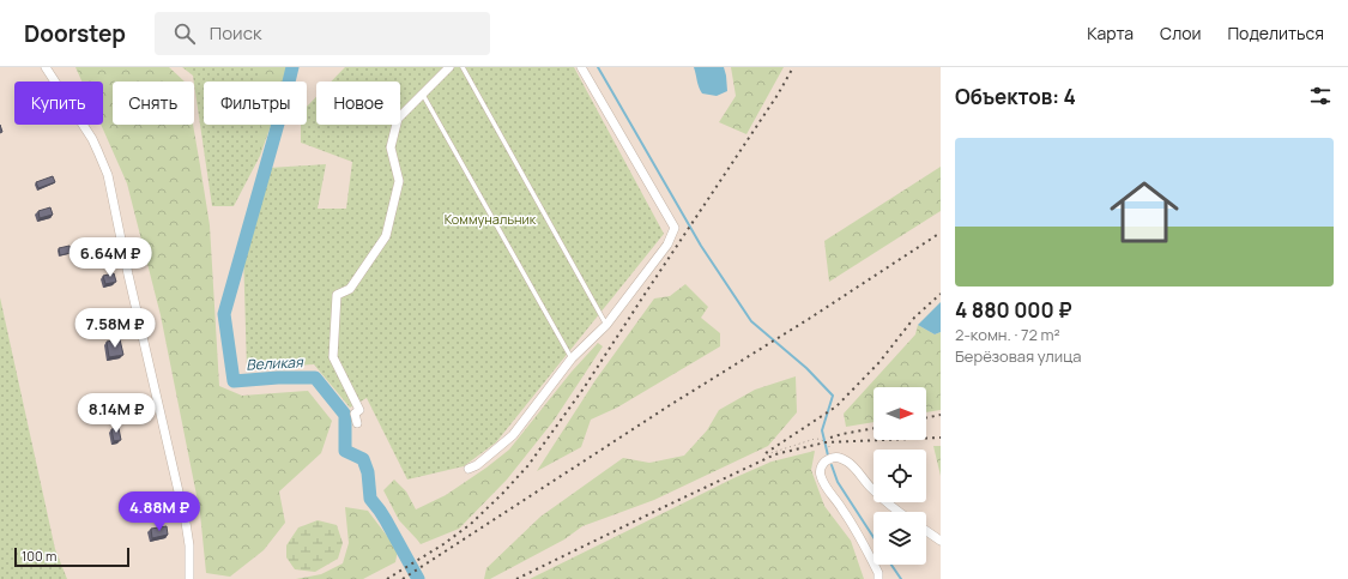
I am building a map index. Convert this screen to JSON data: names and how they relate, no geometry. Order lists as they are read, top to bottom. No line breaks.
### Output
{"water":["Великая"],"parks":["Коммунальник"],"scale_bar":"100 m","north":"right","page":{"header":"Doorstep","search":"Поиск","nav":["Карта","Слои","Поделиться"],"heading":"Объектов: 4","chip":["Купить","Снять","Фильтры","Новое"],"list":[{"name":"4 880 000 ₽","note":"2-комн. · 72 m² · Берёзовая улица"}],"price":["6.64M ₽","7.58M ₽","8.14M ₽","4.88M ₽"],"scale":"100 m"}}
